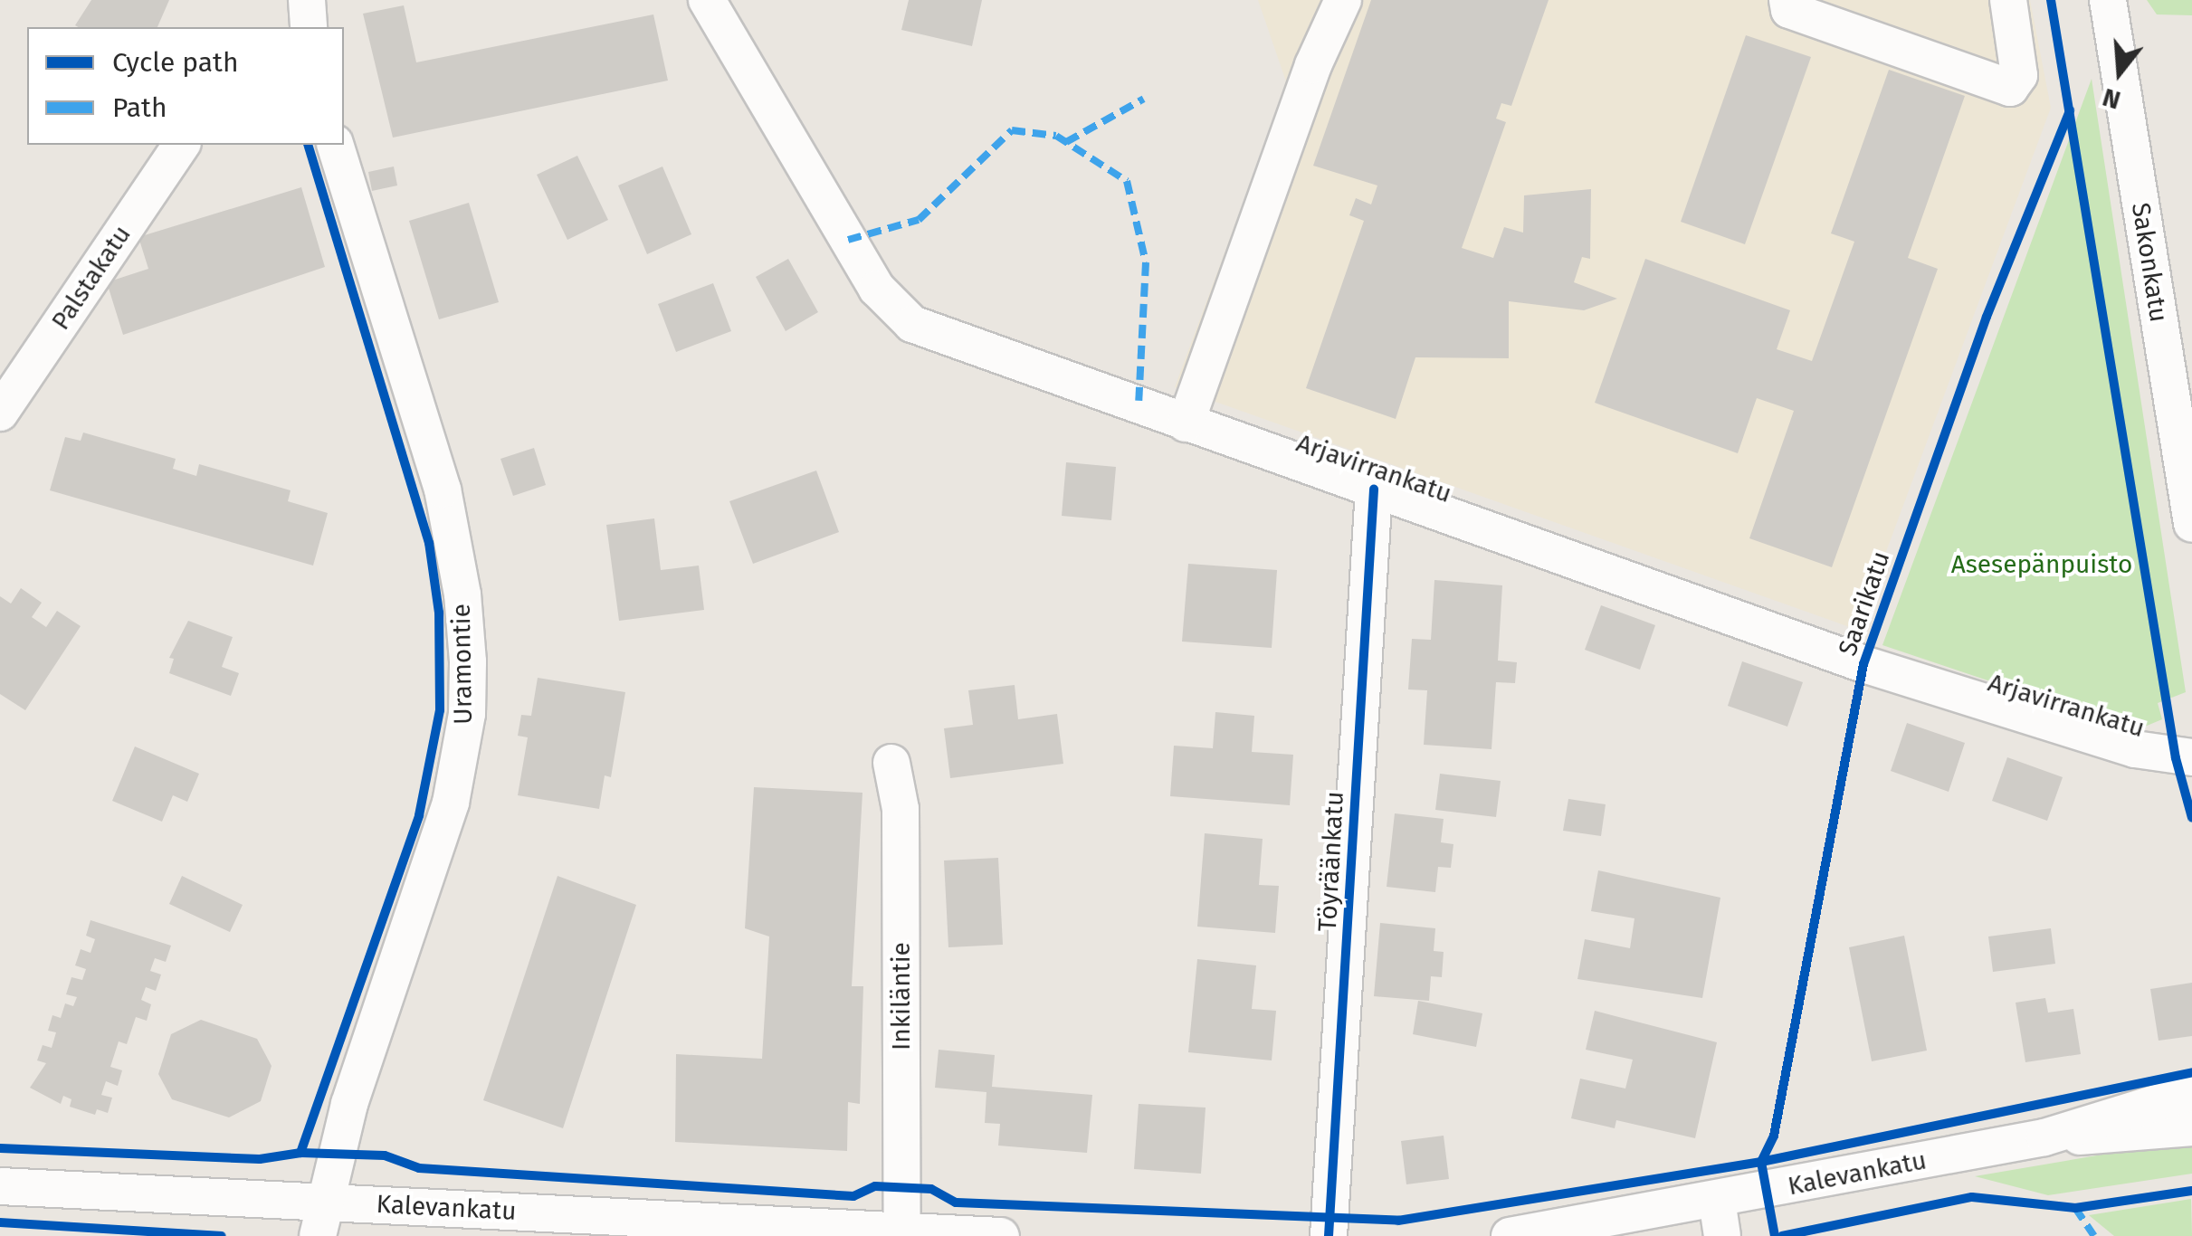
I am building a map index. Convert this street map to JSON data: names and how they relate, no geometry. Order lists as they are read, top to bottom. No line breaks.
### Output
{"streets":{"street":["Sakonkatu","Palstakatu","Arjavirrankatu","Uramontie","Töyräänkatu","Inkiläntie","Kalevankatu"],"cycle path":["Saarikatu"]},"crossings":[["Arjavirrankatu","Töyräänkatu"],["Uramontie","Kalevankatu"],["Inkiläntie","Kalevankatu"]],"parks":["Asesepänpuisto"],"legend":["Cycle path","Path"],"north":"bottom"}
